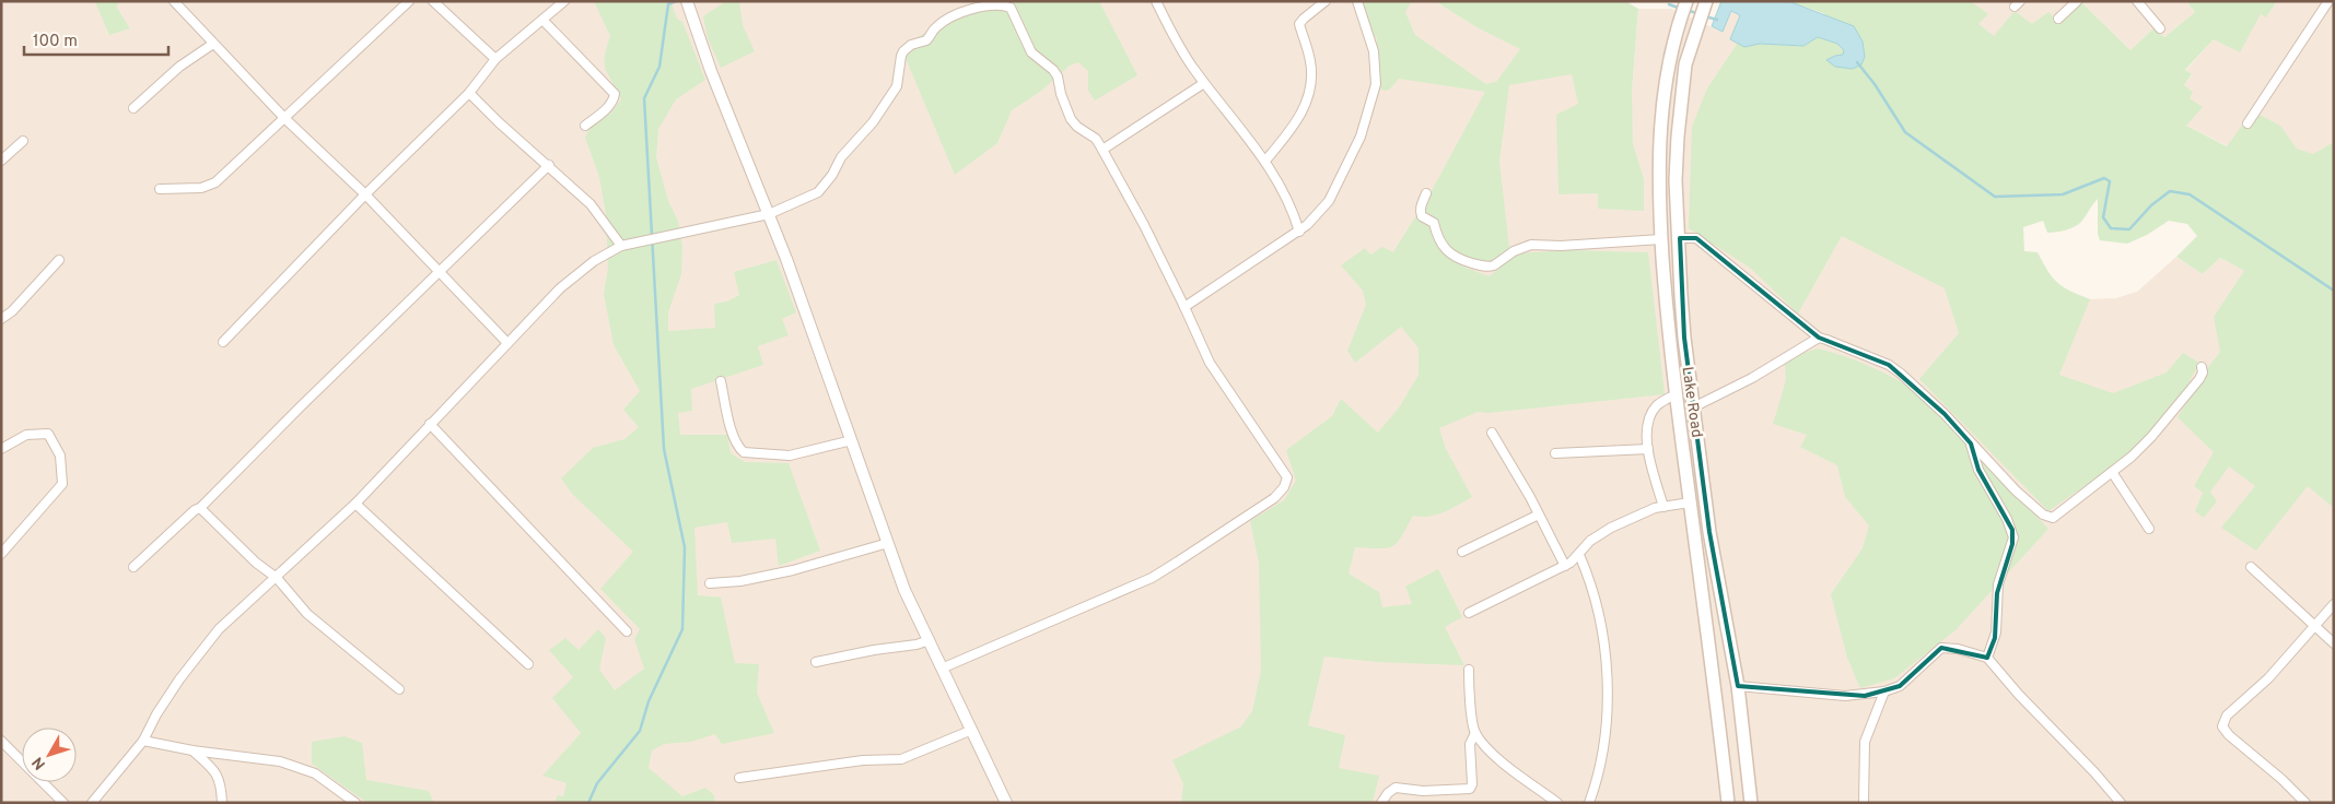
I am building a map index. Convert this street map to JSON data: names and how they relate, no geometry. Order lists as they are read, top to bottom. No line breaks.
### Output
{"streets":{"main road":["Lake Road"]},"scale_bar":"100 m","north":"bottom left"}
